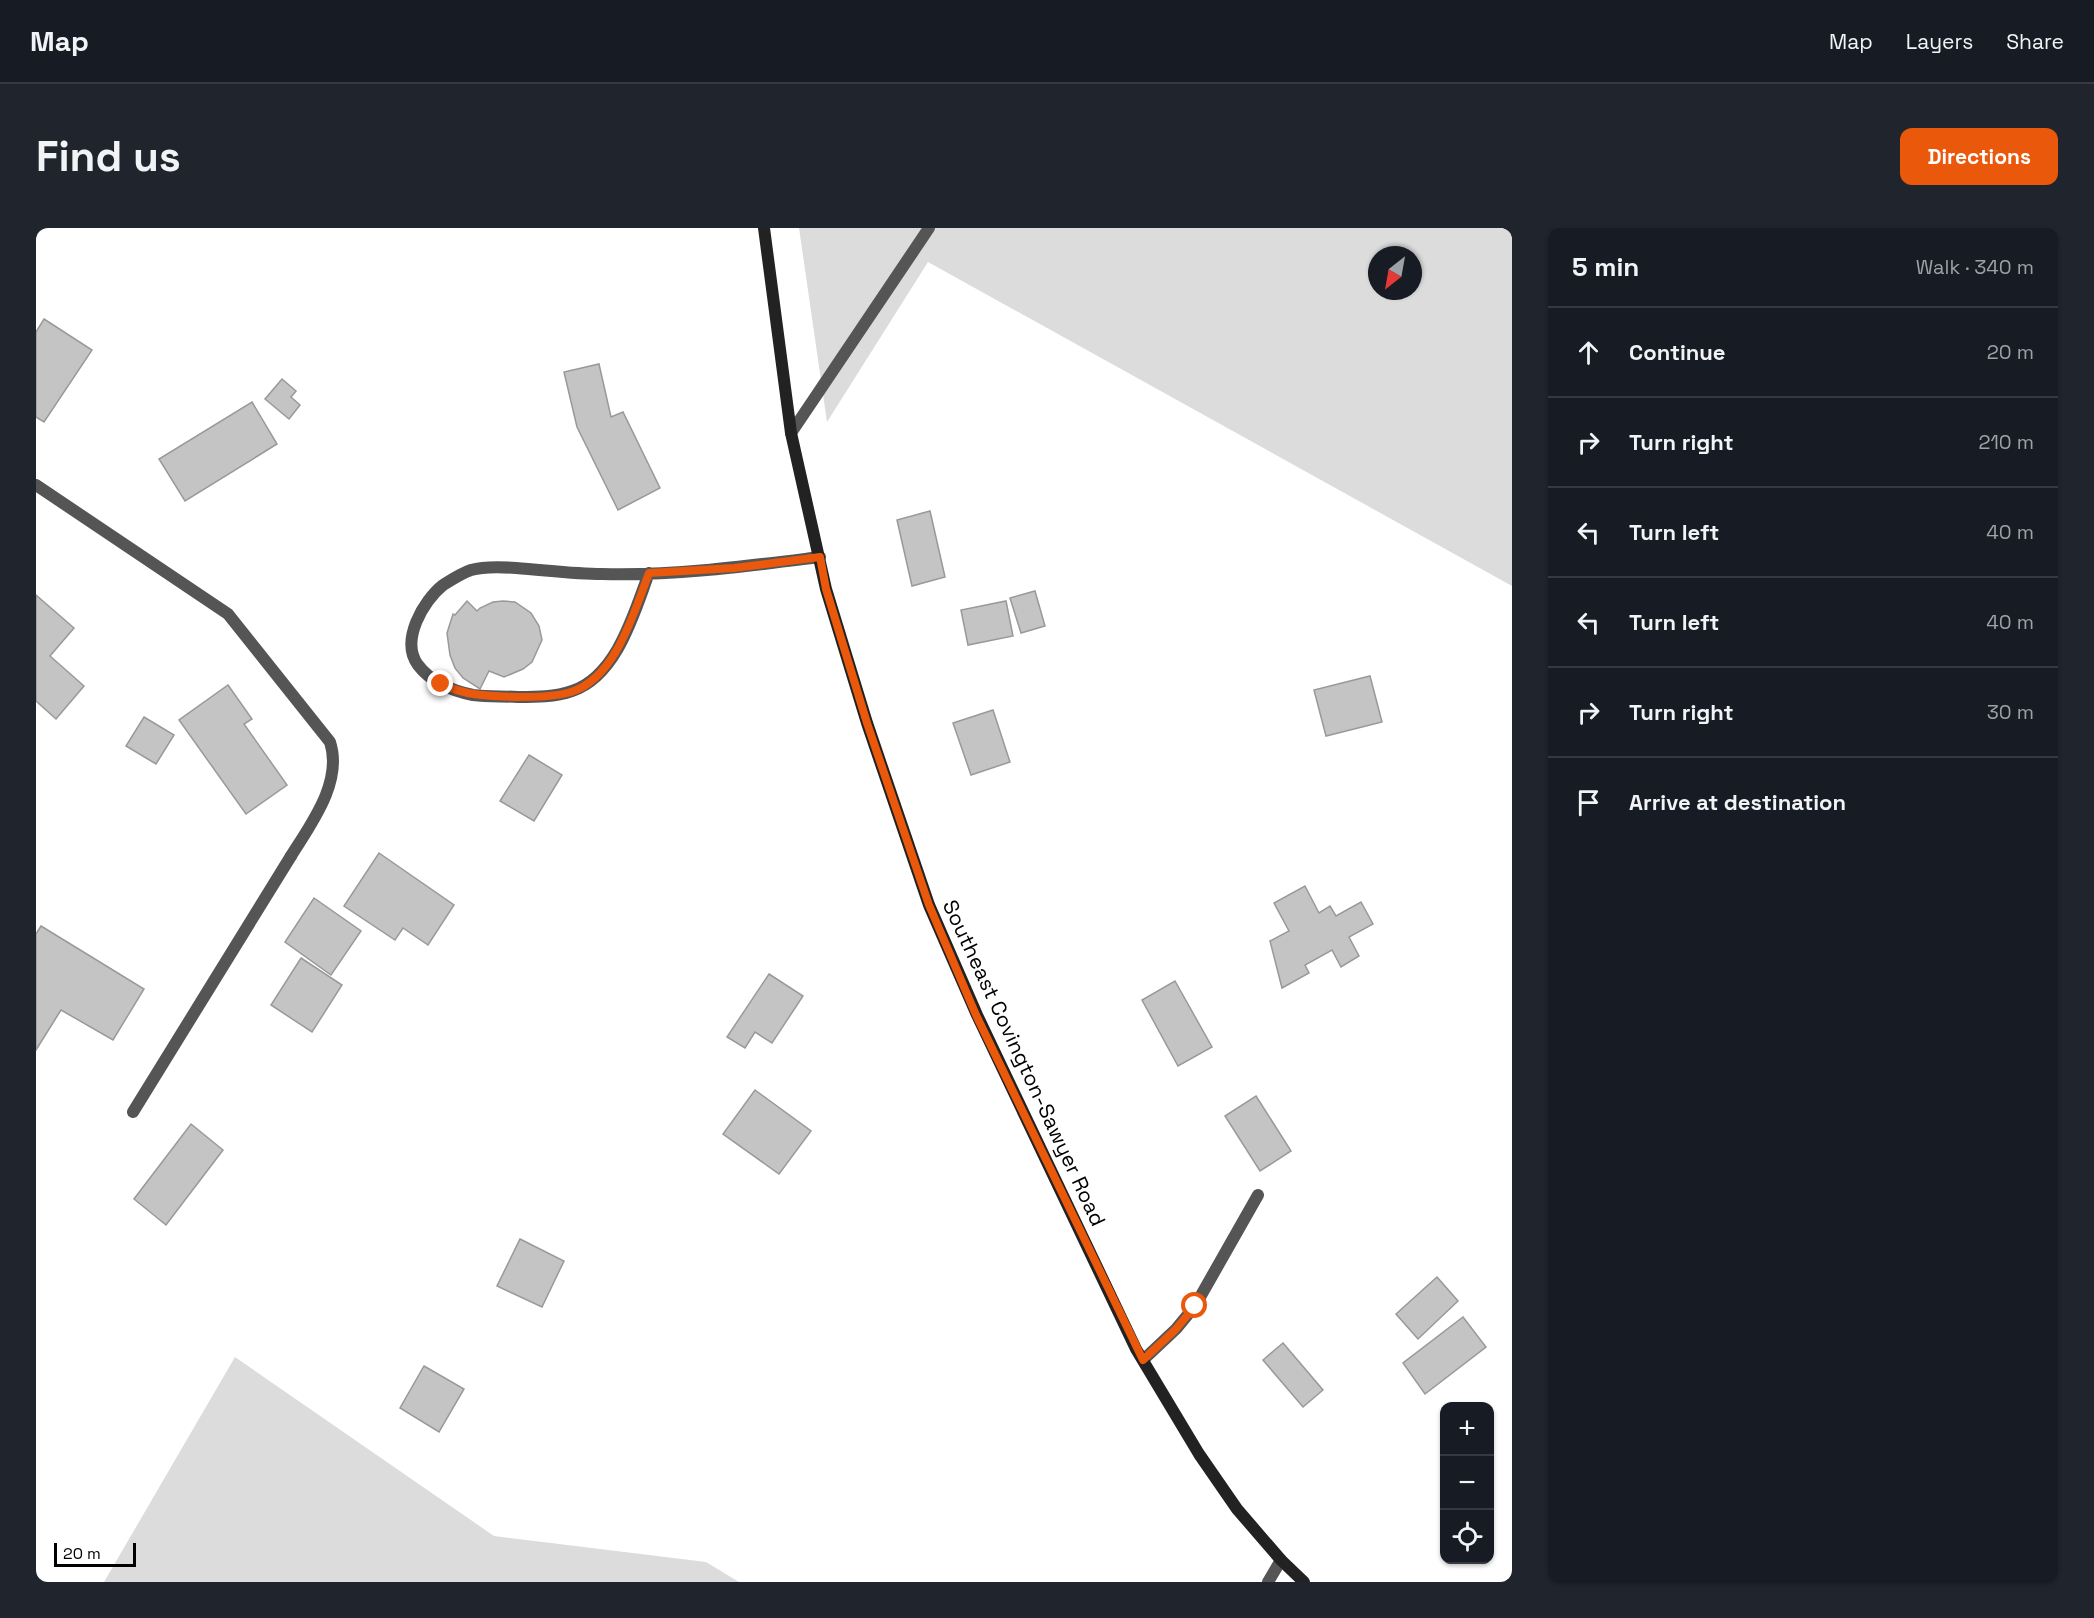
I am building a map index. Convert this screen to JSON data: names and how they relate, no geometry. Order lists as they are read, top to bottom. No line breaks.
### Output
{"streets":{"street":["Southeast Covington-Sawyer Road"]},"scale_bar":"20 m","north":"bottom left","page":{"header":"Map","nav":["Map","Layers","Share"],"buttons":"Directions","title":"Find us","heading":["5 min","Walk · 340 m"],"list":[["Continue","20 m"],["Turn right","210 m"],["Turn left","40 m"],["Turn left","40 m"],["Turn right","30 m"],"Arrive at destination"],"map_buttons":["+","−"],"scale":"20 m"}}
